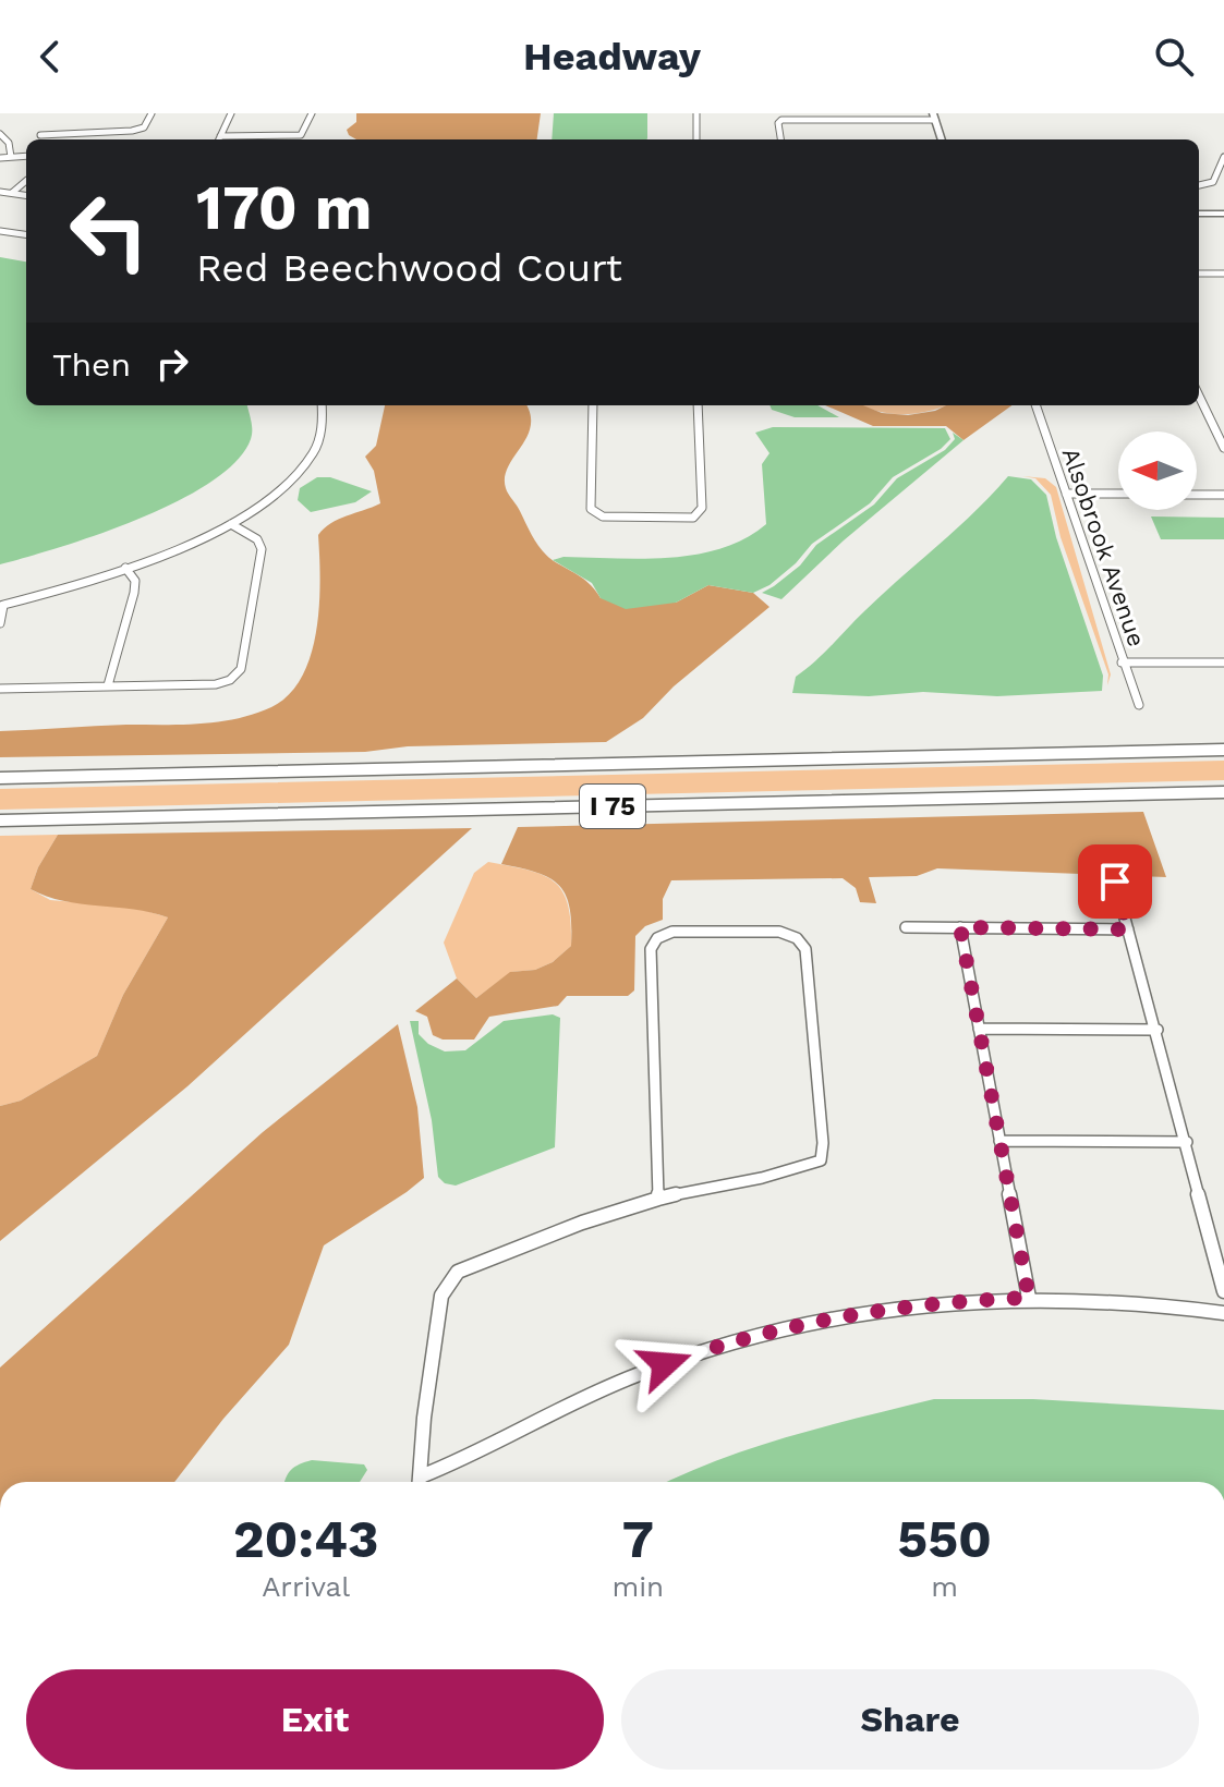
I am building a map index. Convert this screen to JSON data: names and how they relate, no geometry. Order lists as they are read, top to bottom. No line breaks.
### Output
{"streets":{"highway":["I 75"],"street":["Alsobrook Avenue"]},"north":"left","page":{"header":"Headway","turn":["170 m","Red Beechwood Court"],"then":"Then","eta":["20:43","Arrival","7","min","550","m"],"buttons":["Exit","Share"]}}
